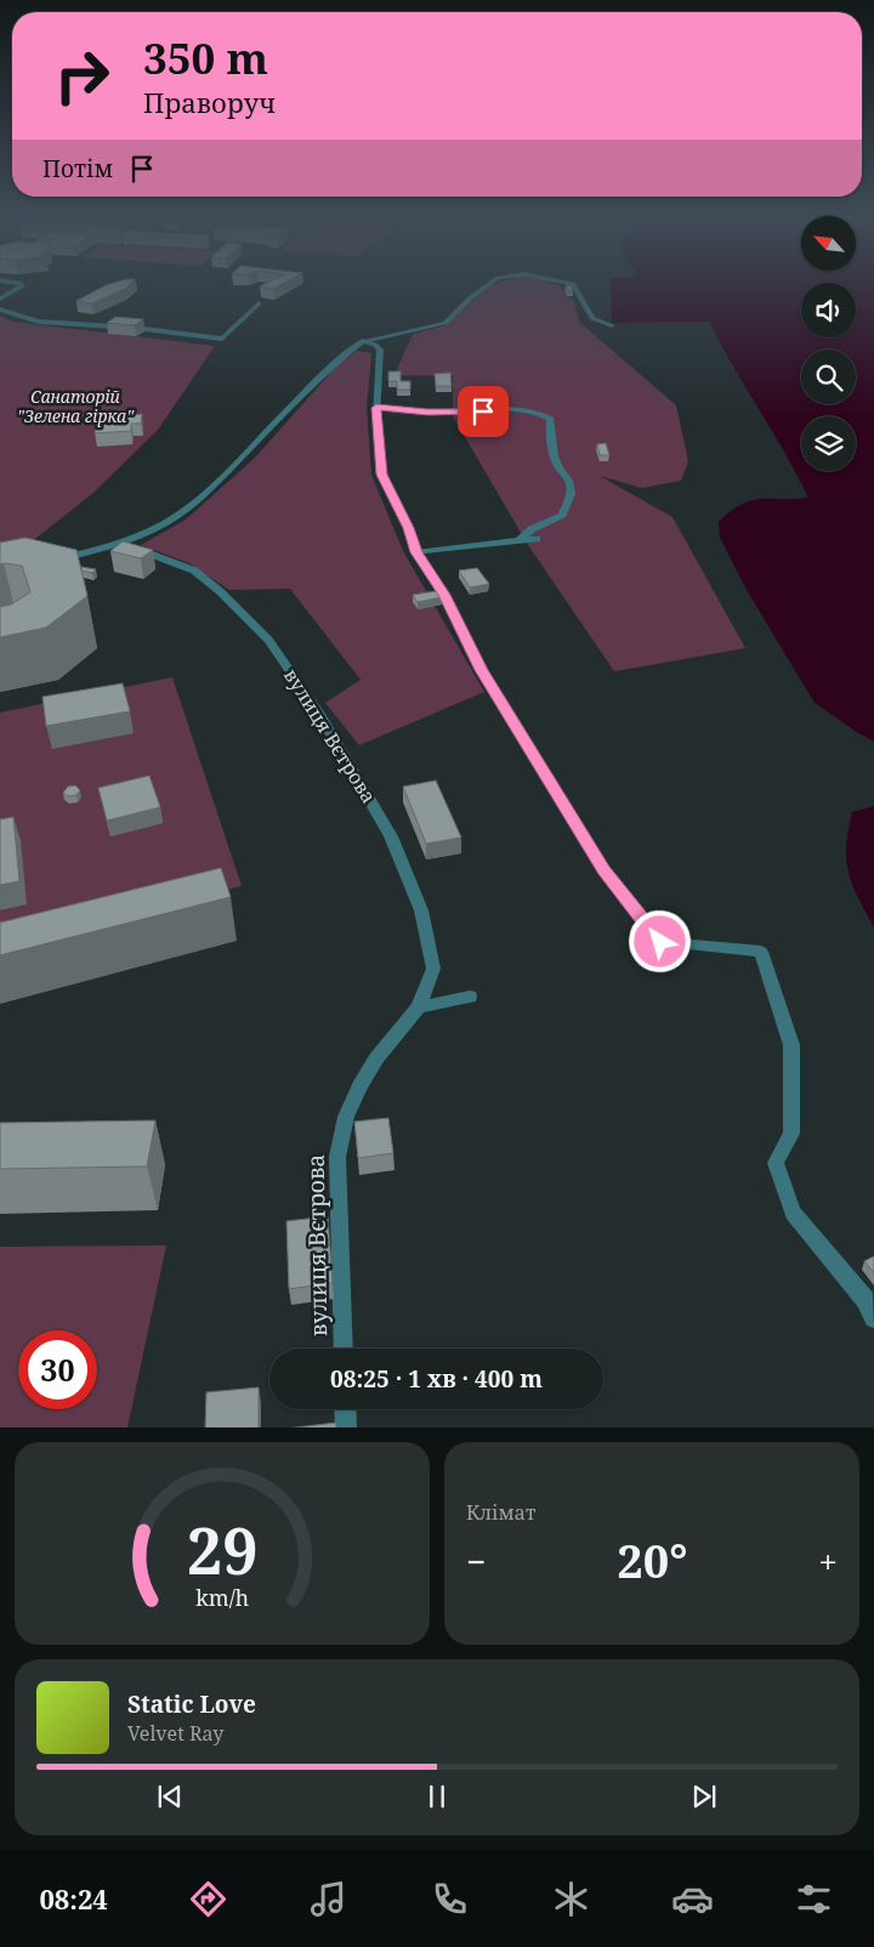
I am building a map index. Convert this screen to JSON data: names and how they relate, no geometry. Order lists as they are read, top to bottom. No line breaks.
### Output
{"streets":{"street":["вулиця Вєтрова"]},"parks":["Санаторій \"Зелена гірка\""],"north":"top left","page":{"turn":["350 m","Праворуч"],"then":"Потім","limit":"30","trip":"08:25 · 1 хв · 400 m","tile":"Клімат","heat":["−","20°","+"],"song":["Static Love","Velvet Ray"],"tabs":"08:24","gauge":["29","km/h"]}}
